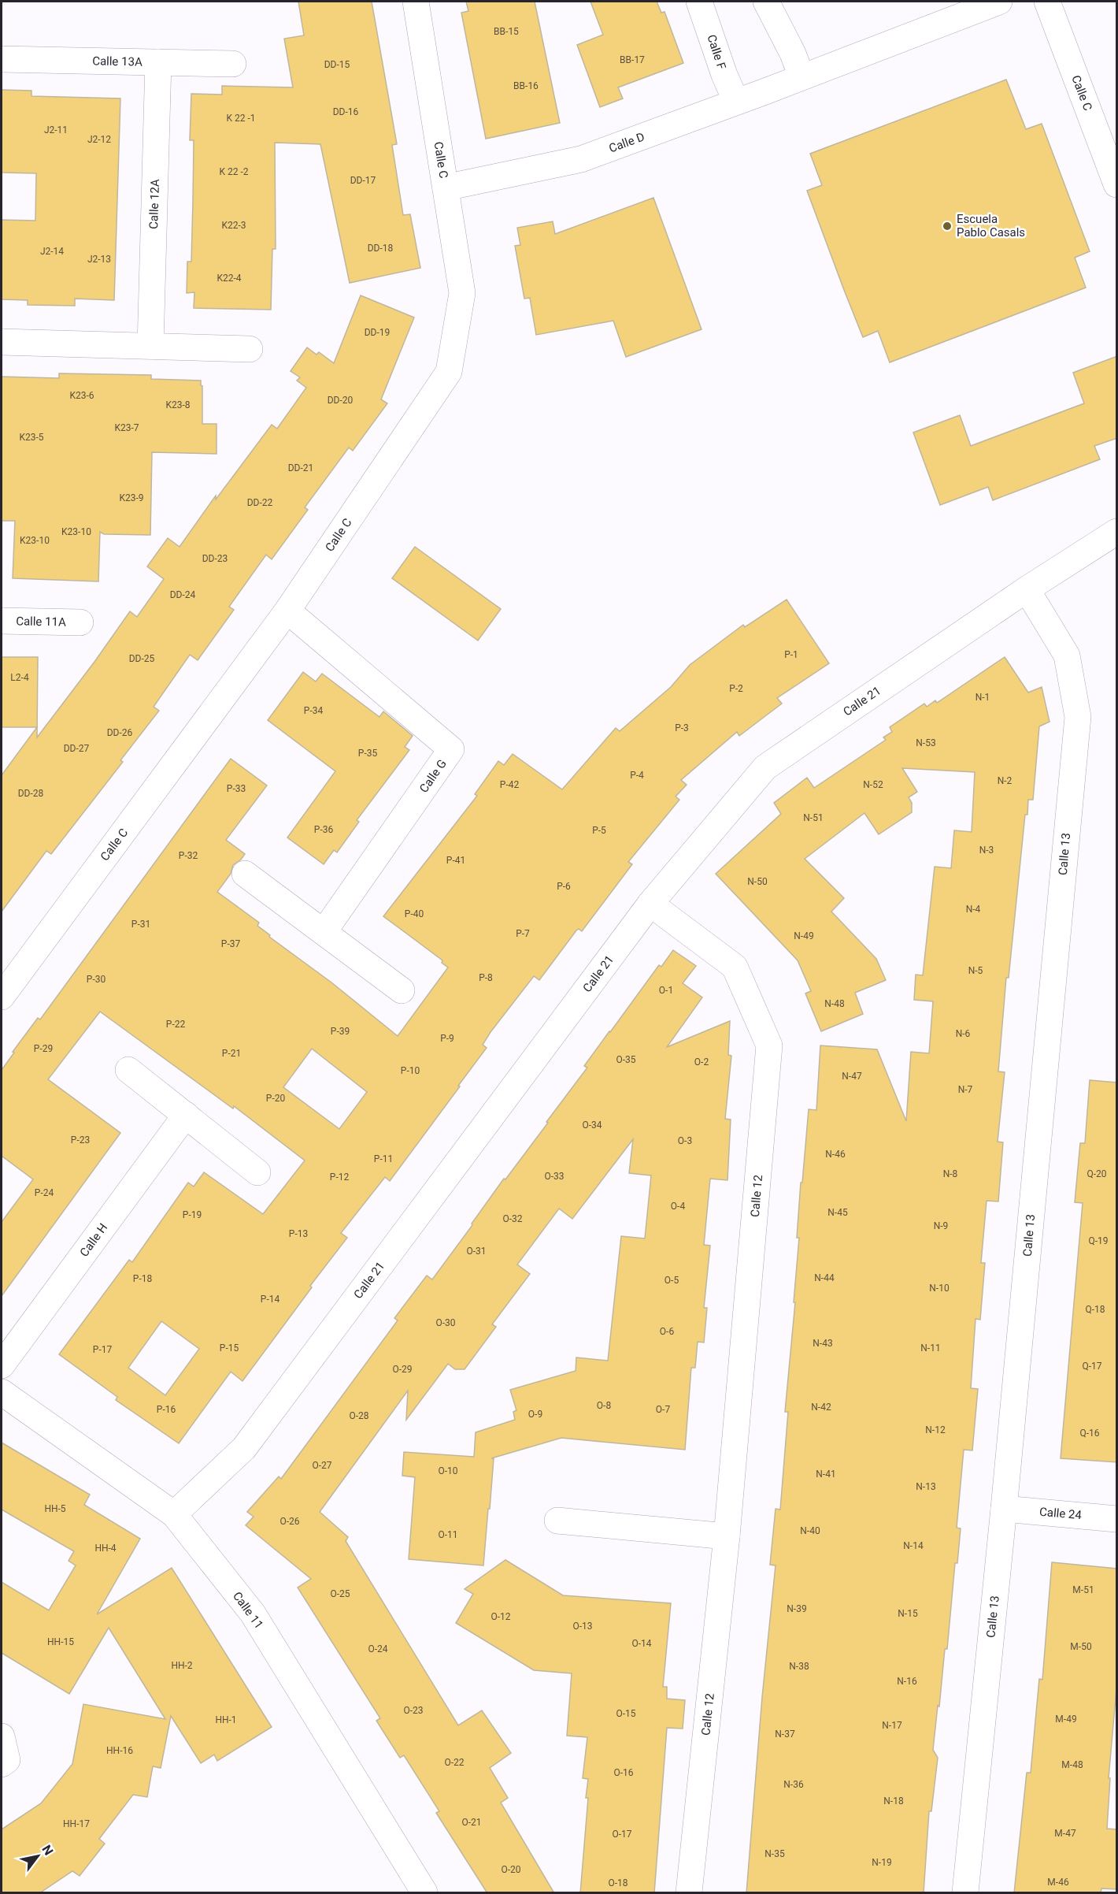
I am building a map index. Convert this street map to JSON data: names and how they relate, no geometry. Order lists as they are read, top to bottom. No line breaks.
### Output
{"streets":{"street":["Calle F","Calle 13A","Calle C","Calle D","Calle 12A","Calle 11A","Calle 21","Calle G","Calle 13","Calle 12","Calle H","Calle 24","Calle 11"]},"crossings":[["Calle F","Calle D"],["Calle 13A","Calle 12A"],["Calle C","Calle D"],["Calle C","Calle G"],["Calle 21","Calle 13"],["Calle 21","Calle 12"],["Calle 21","Calle 11"],["Calle 13","Calle 24"]],"places":["Escuela Pablo Casals"],"house_numbers":["BB-15","BB-17","DD-15","BB-16","DD-16","K 22 -1","J2-11","J2-12","K 22 -2","DD-17","K22-3","DD-18","J2-14","J2-13","K22-4","DD-19","K23-6","DD-20","K23-8","K23-7","K23-5","DD-21","K23-9","DD-22","K23-10","K23-10","DD-23","DD-24","P-1","DD-25","L2-4","P-2","N-1","P-34","P-3","DD-26","N-53","DD-27","P-35","P-4","N-2","P-42","N-52","P-33","DD-28","N-51","P-36","P-5","N-3","P-32","P-41","N-50","P-6","N-4","P-40","P-31","P-7","N-49","P-37","N-5","P-8","P-30","O-1","N-48","P-22","P-39","N-6","P-9","P-29","P-21","O-35","O-2","P-10","N-47","N-7","P-20","O-34","P-23","O-3","N-46","P-11","N-8","Q-20","O-33","P-12","P-24","O-4","N-45","P-19","O-32","N-9","P-13","Q-19","O-31","N-44","P-18","O-5","N-10","P-14","Q-18","O-30","O-6","N-43","P-15","N-11","P-17","Q-17","O-29","O-8","N-42","P-16","O-7","O-9","O-28","N-12","Q-16","O-27","O-10","N-41","N-13","HH-5","O-26","N-40","O-11","N-14","HH-4","M-51","O-25","N-39","N-15","O-12","O-13","HH-15","O-14","M-50","O-24","HH-2","N-38","N-16","O-23","O-15","M-49","HH-1","N-17","N-37","HH-16","O-22","M-48","O-16","N-36","N-18","O-21","HH-17","M-47","O-17","N-35","N-19","O-20","M-46","O-18"],"north":"top right"}
